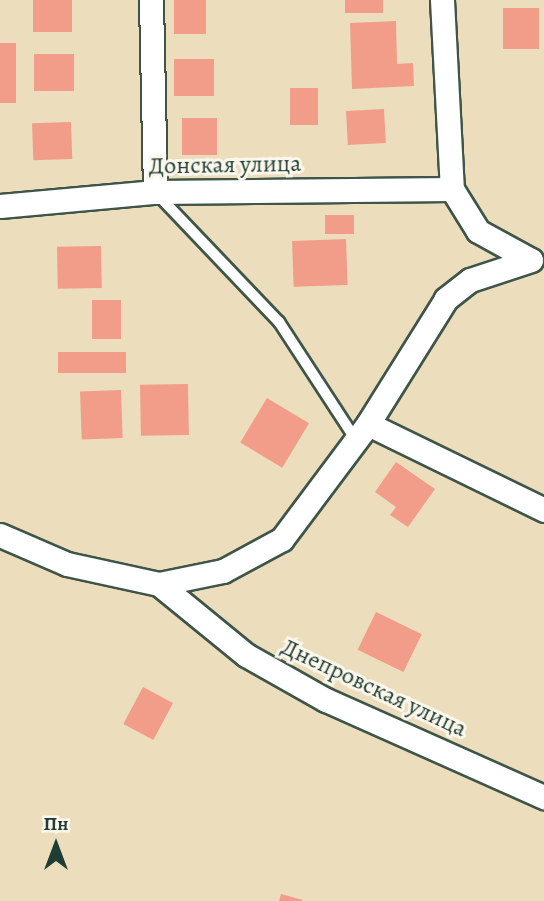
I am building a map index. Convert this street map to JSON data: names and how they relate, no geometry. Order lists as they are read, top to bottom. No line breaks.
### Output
{"streets":{"street":["Донская улица","Днепровская улица"]},"north":"top"}
